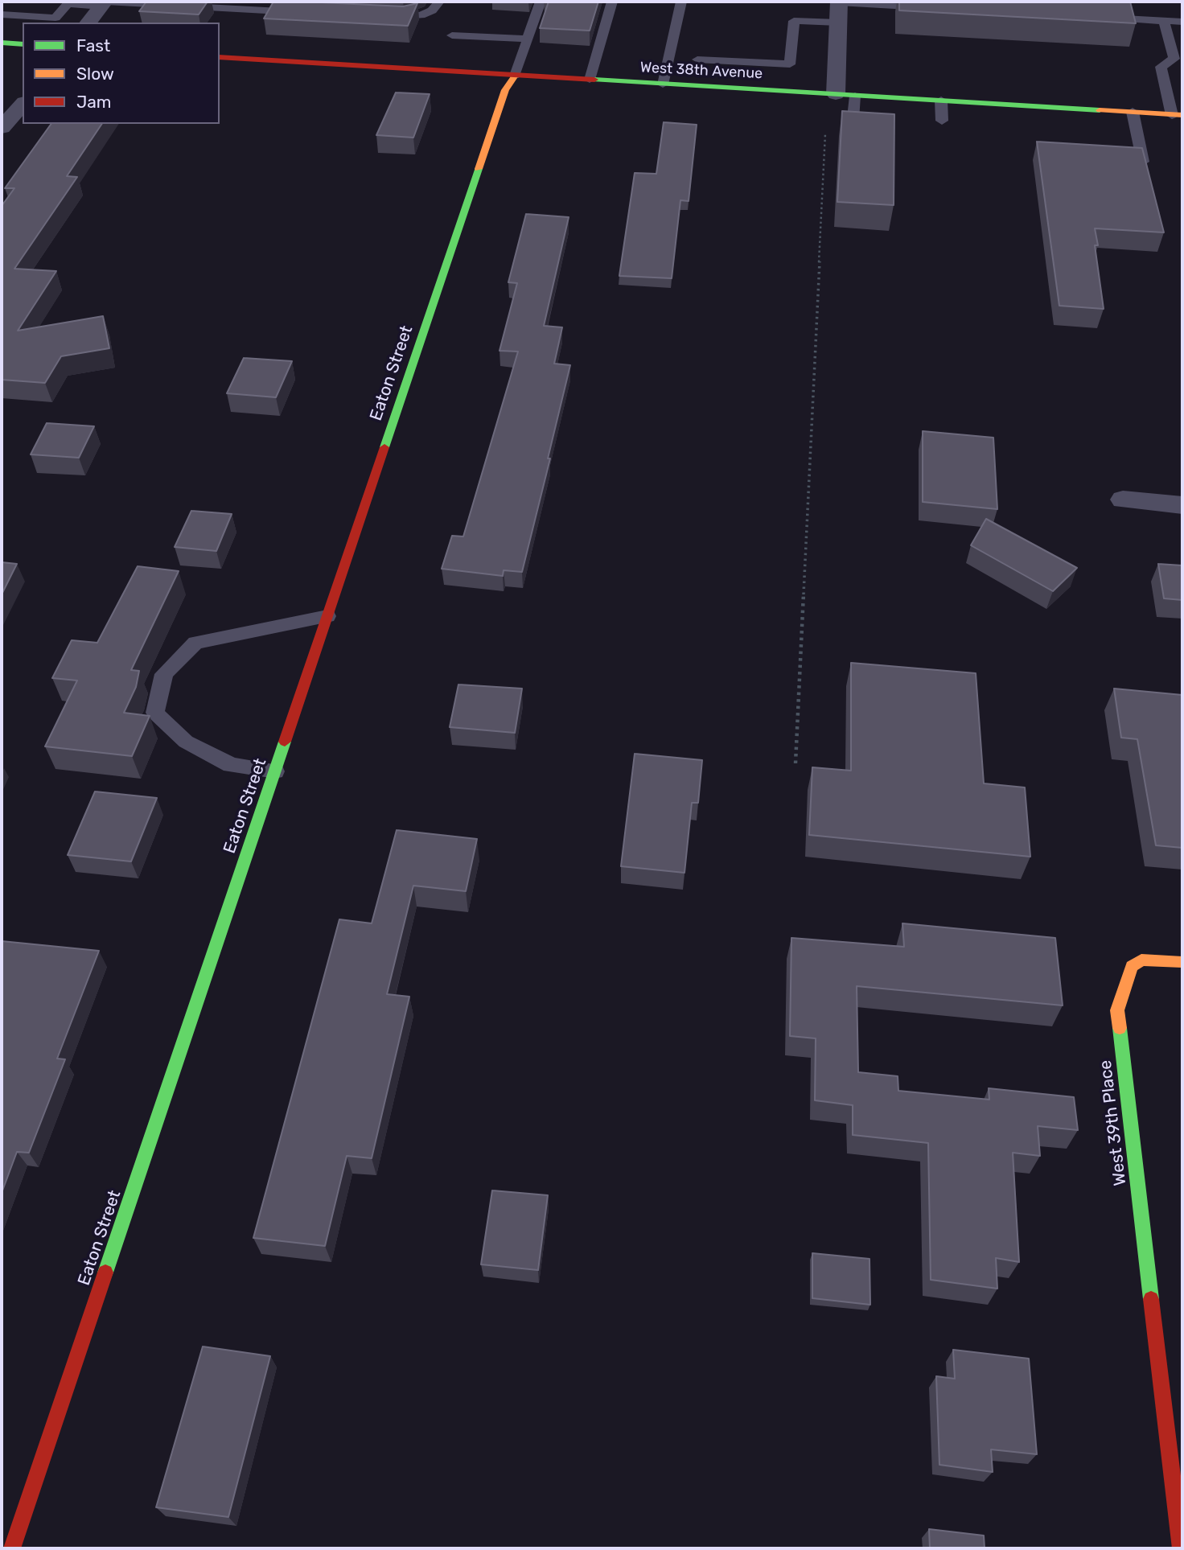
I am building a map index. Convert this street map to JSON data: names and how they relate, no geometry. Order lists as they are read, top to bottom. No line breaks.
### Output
{"streets":{"street":["West 38th Avenue","Eaton Street","West 39th Place"]},"crossings":[["West 38th Avenue","Eaton Street"]],"legend":["Fast","Slow","Jam"]}
